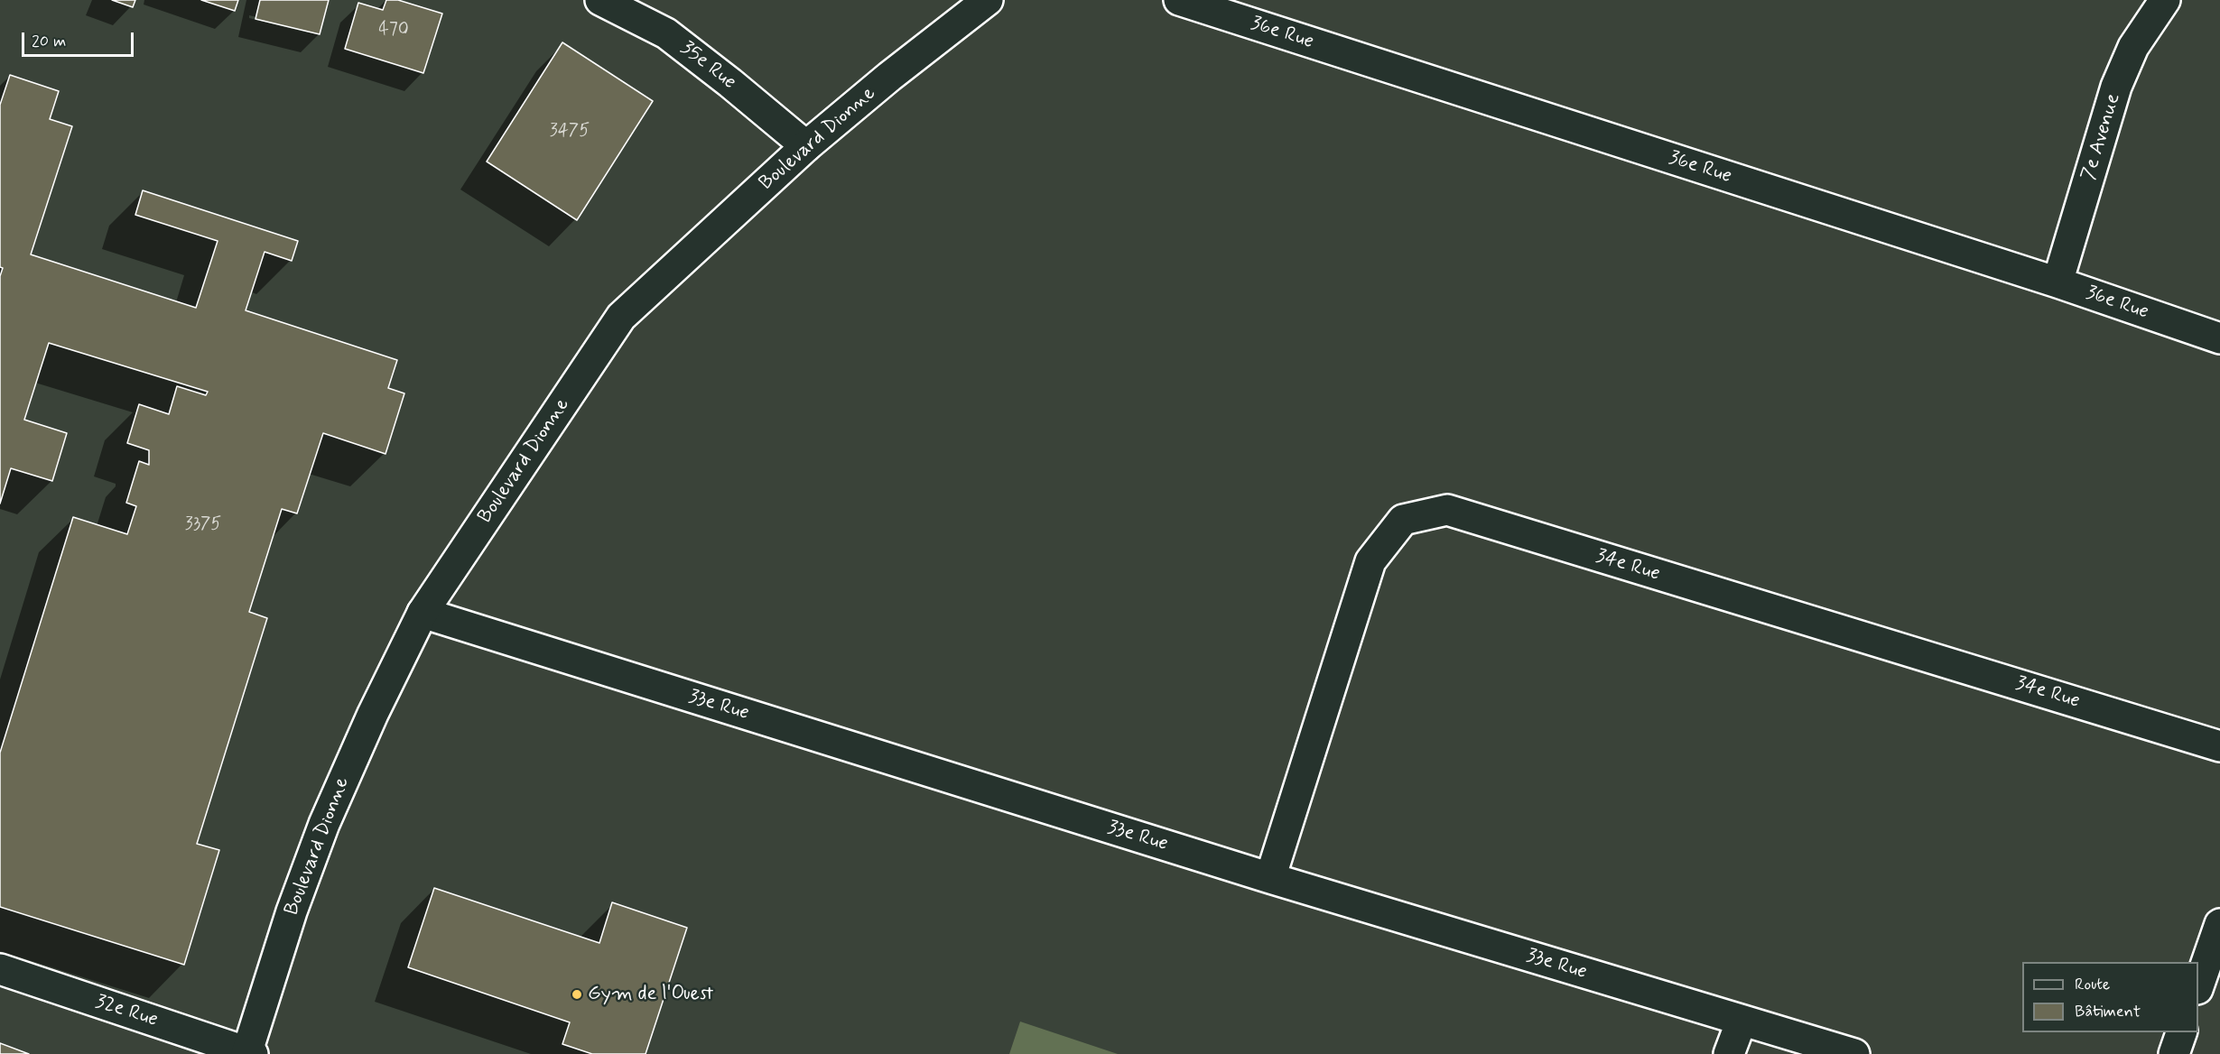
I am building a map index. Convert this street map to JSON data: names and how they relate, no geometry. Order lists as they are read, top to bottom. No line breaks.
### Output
{"streets":{"street":["36e Rue","35e Rue","7e Avenue","Boulevard Dionne","34e Rue","33e Rue","32e Rue"]},"crossings":[["36e Rue","7e Avenue"],["35e Rue","Boulevard Dionne"],["Boulevard Dionne","33e Rue"],["Boulevard Dionne","32e Rue"],["34e Rue","33e Rue"]],"places":["Gym de l'Ouest"],"house_numbers":["470","3475","3375"],"legend":["Route","Bâtiment"],"scale_bar":"20 m"}
